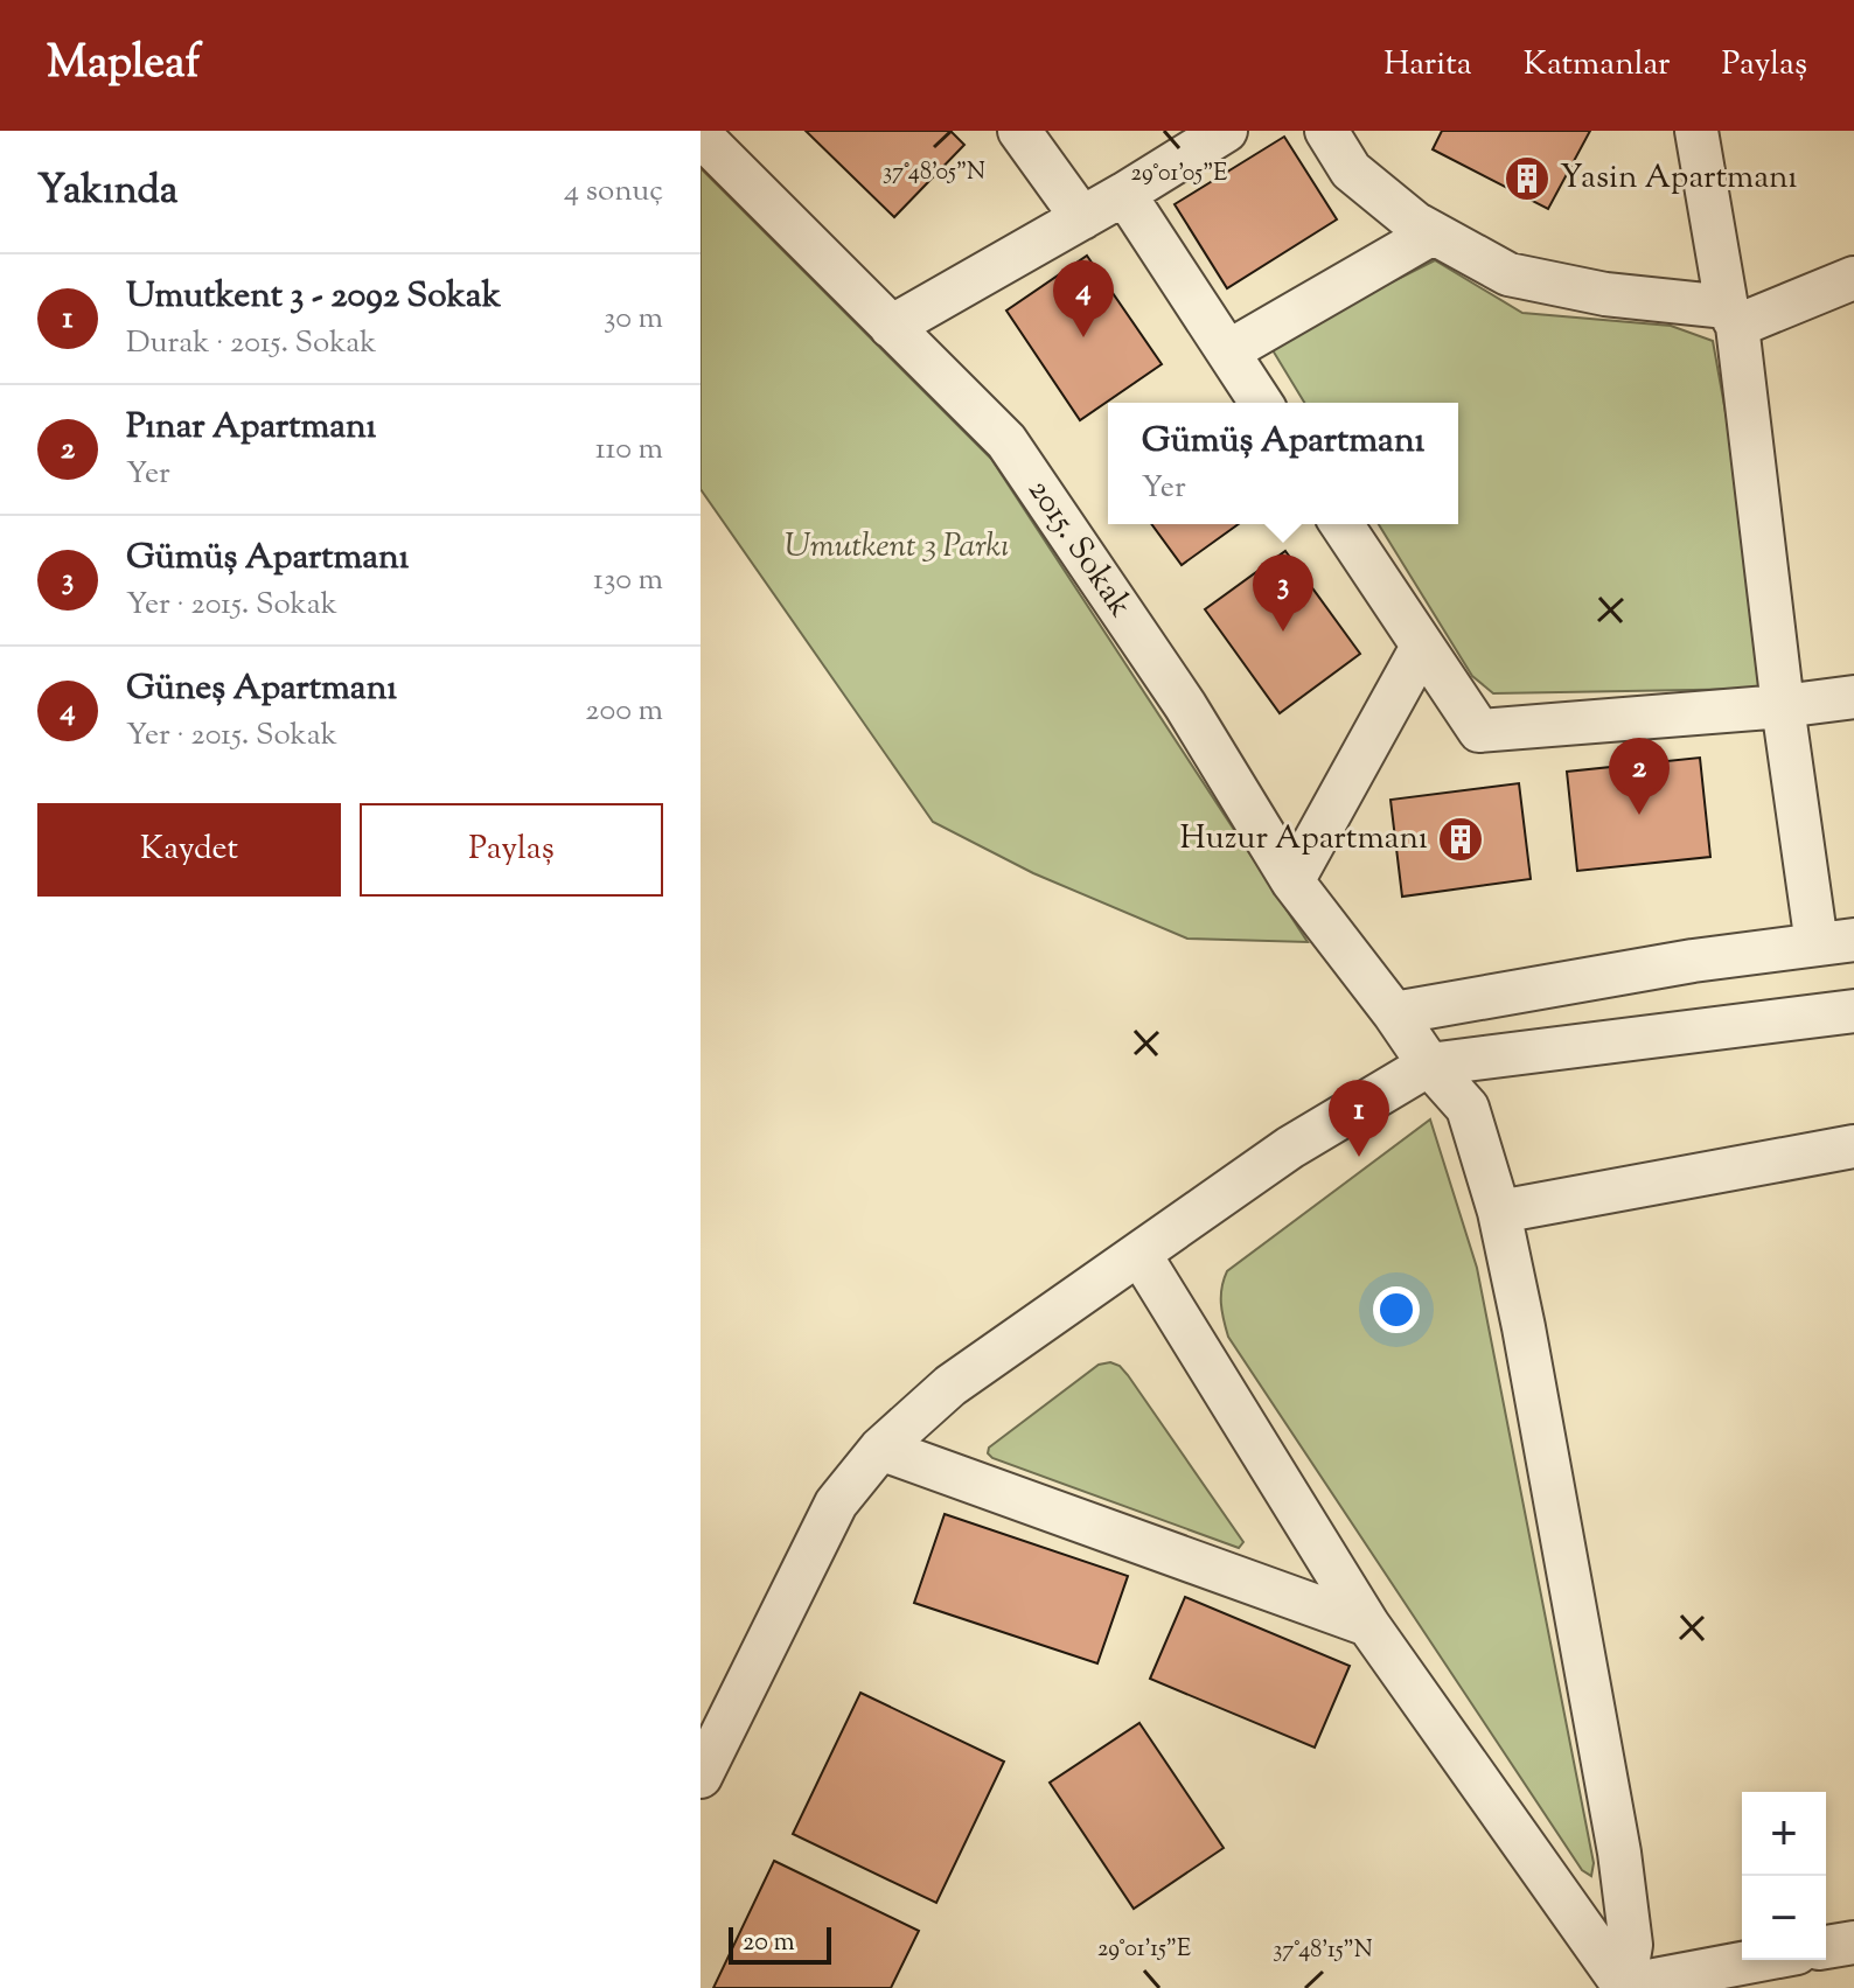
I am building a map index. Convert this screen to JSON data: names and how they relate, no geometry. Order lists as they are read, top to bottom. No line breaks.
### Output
{"streets":{"street":["2015. Sokak"]},"parks":["Umutkent 3 Parkı"],"places":{"building":["Yasin Apartmanı","Huzur Apartmanı"]},"scale_bar":"20 m","page":{"header":"Mapleaf","nav":["Harita","Katmanlar","Paylaş"],"heading":["Yakında","4 sonuç"],"list":[{"mark":"1","name":"Umutkent 3 - 2092 Sokak","note":"Durak · 2015. Sokak","value":"30 m"},{"mark":"2","name":"Pınar Apartmanı","note":"Yer","value":"110 m"},{"mark":"3","name":"Gümüş Apartmanı","note":"Yer · 2015. Sokak","value":"130 m"},{"mark":"4","name":"Güneş Apartmanı","note":"Yer · 2015. Sokak","value":"200 m"}],"pins":["4","3","2","1"],"popup":["Gümüş Apartmanı","Yer"],"buttons":["Kaydet","Paylaş"],"map_buttons":["+","−"],"scale":"20 m"},"coordinates":["37°48'05\"N","29°01'05\"E","29°01'15\"E","37°48'15\"N"]}
